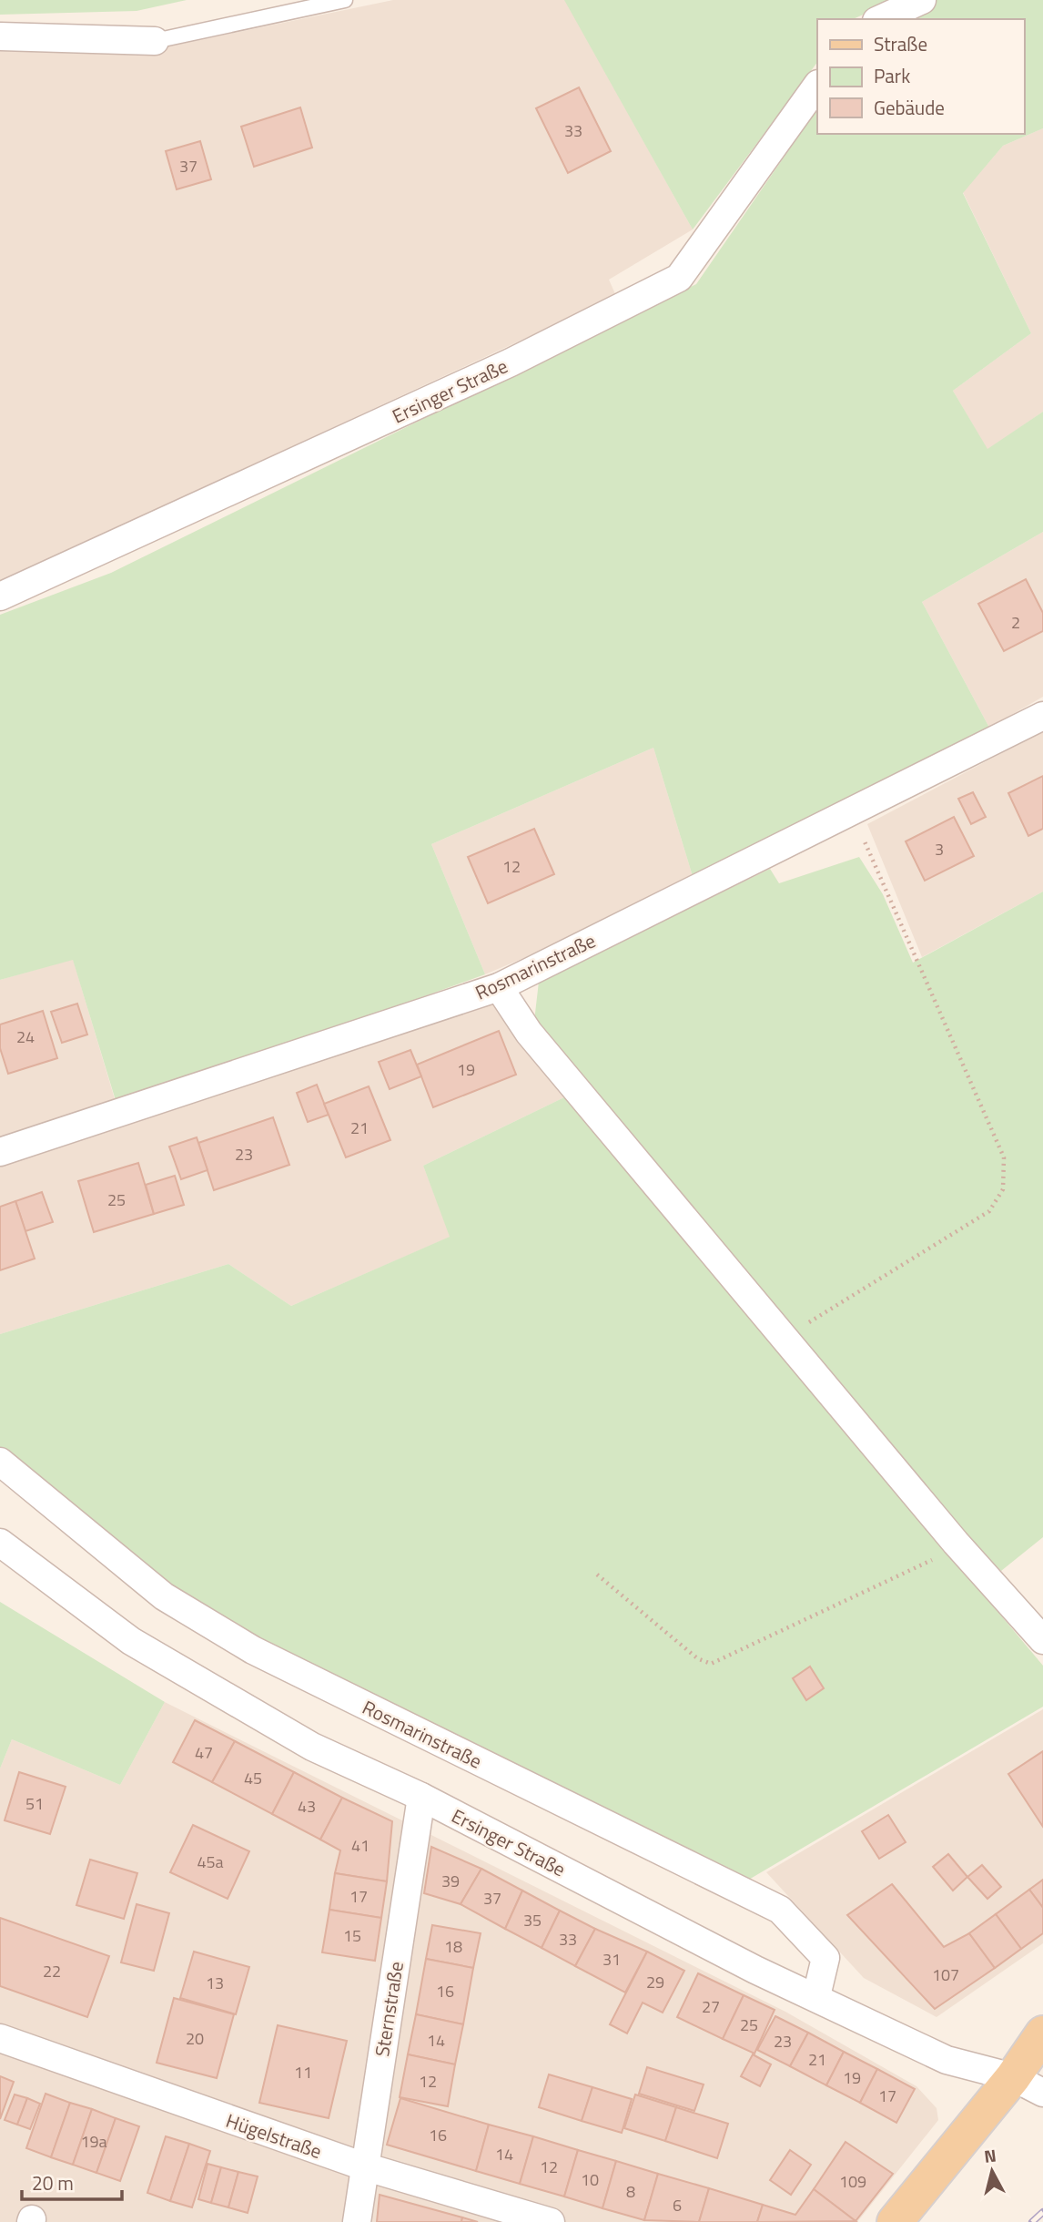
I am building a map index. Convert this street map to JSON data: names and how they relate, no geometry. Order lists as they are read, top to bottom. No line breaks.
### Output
{"streets":{"street":["Ersinger Straße","Rosmarinstraße","Sternstraße","Hügelstraße"]},"crossings":[["Ersinger Straße","Rosmarinstraße"],["Ersinger Straße","Sternstraße"],["Sternstraße","Hügelstraße"]],"house_numbers":["33","37","2","3","12","24","19","21","23","25","47","45","51","43","41","45a","39","17","37","35","15","33","18","31","22","107","29","13","16","27","25","20","14","23","21","11","19","12","17","16","19a","14","12","10","109","8","6"],"legend":["Straße","Park","Gebäude"],"scale_bar":"20 m","north":"top"}
